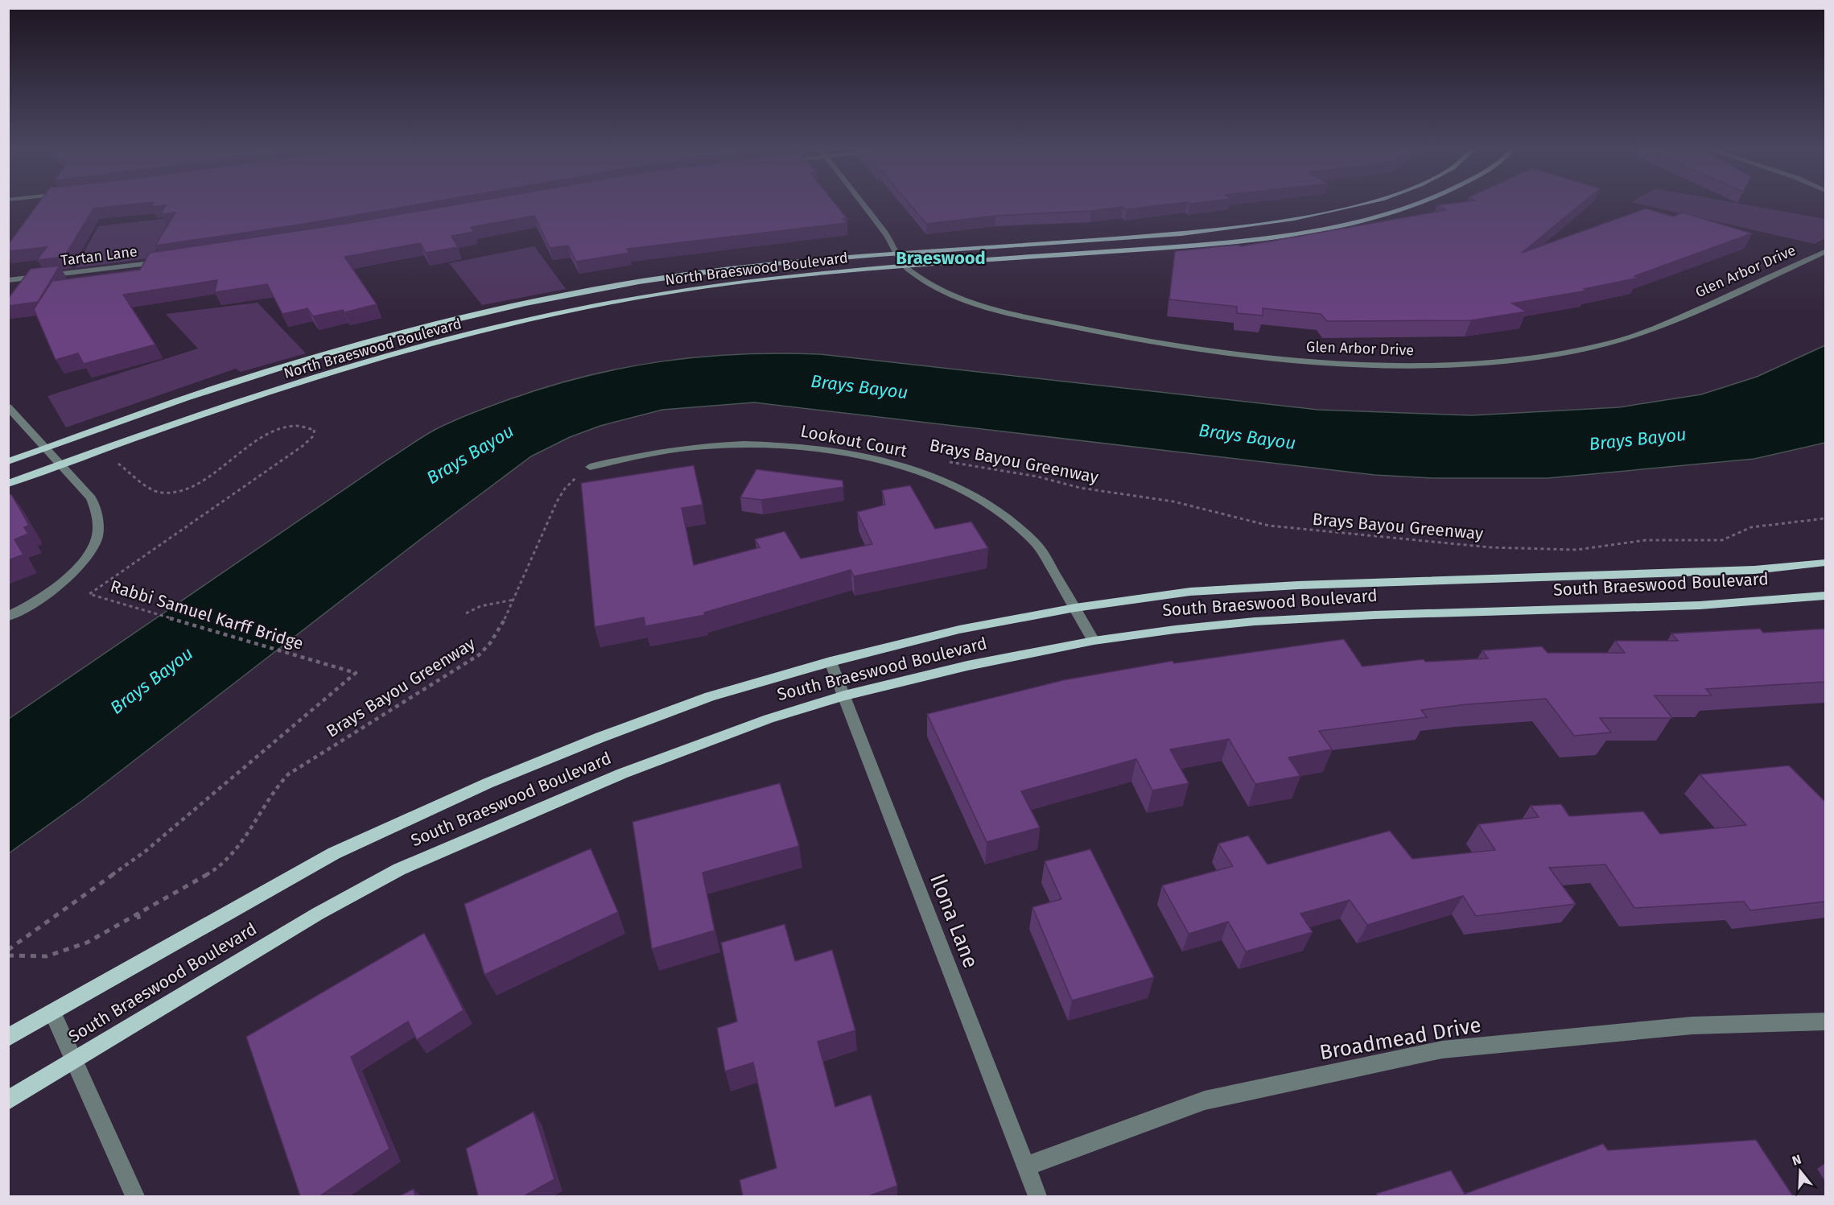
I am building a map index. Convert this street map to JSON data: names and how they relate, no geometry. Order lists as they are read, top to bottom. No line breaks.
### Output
{"streets":{"main road":["North Braeswood Boulevard","South Braeswood Boulevard"],"street":["Tartan Lane","Glen Arbor Drive","Lookout Court","Ilona Lane","Broadmead Drive"],"path":["Brays Bayou Greenway","Rabbi Samuel Karff Bridge"]},"crossings":[["North Braeswood Boulevard","Glen Arbor Drive"],["Lookout Court","Brays Bayou Greenway"],["Lookout Court","South Braeswood Boulevard"],["South Braeswood Boulevard","Ilona Lane"],["Ilona Lane","Broadmead Drive"]],"districts":["Braeswood"],"water":["Brays Bayou"],"north":"top"}
